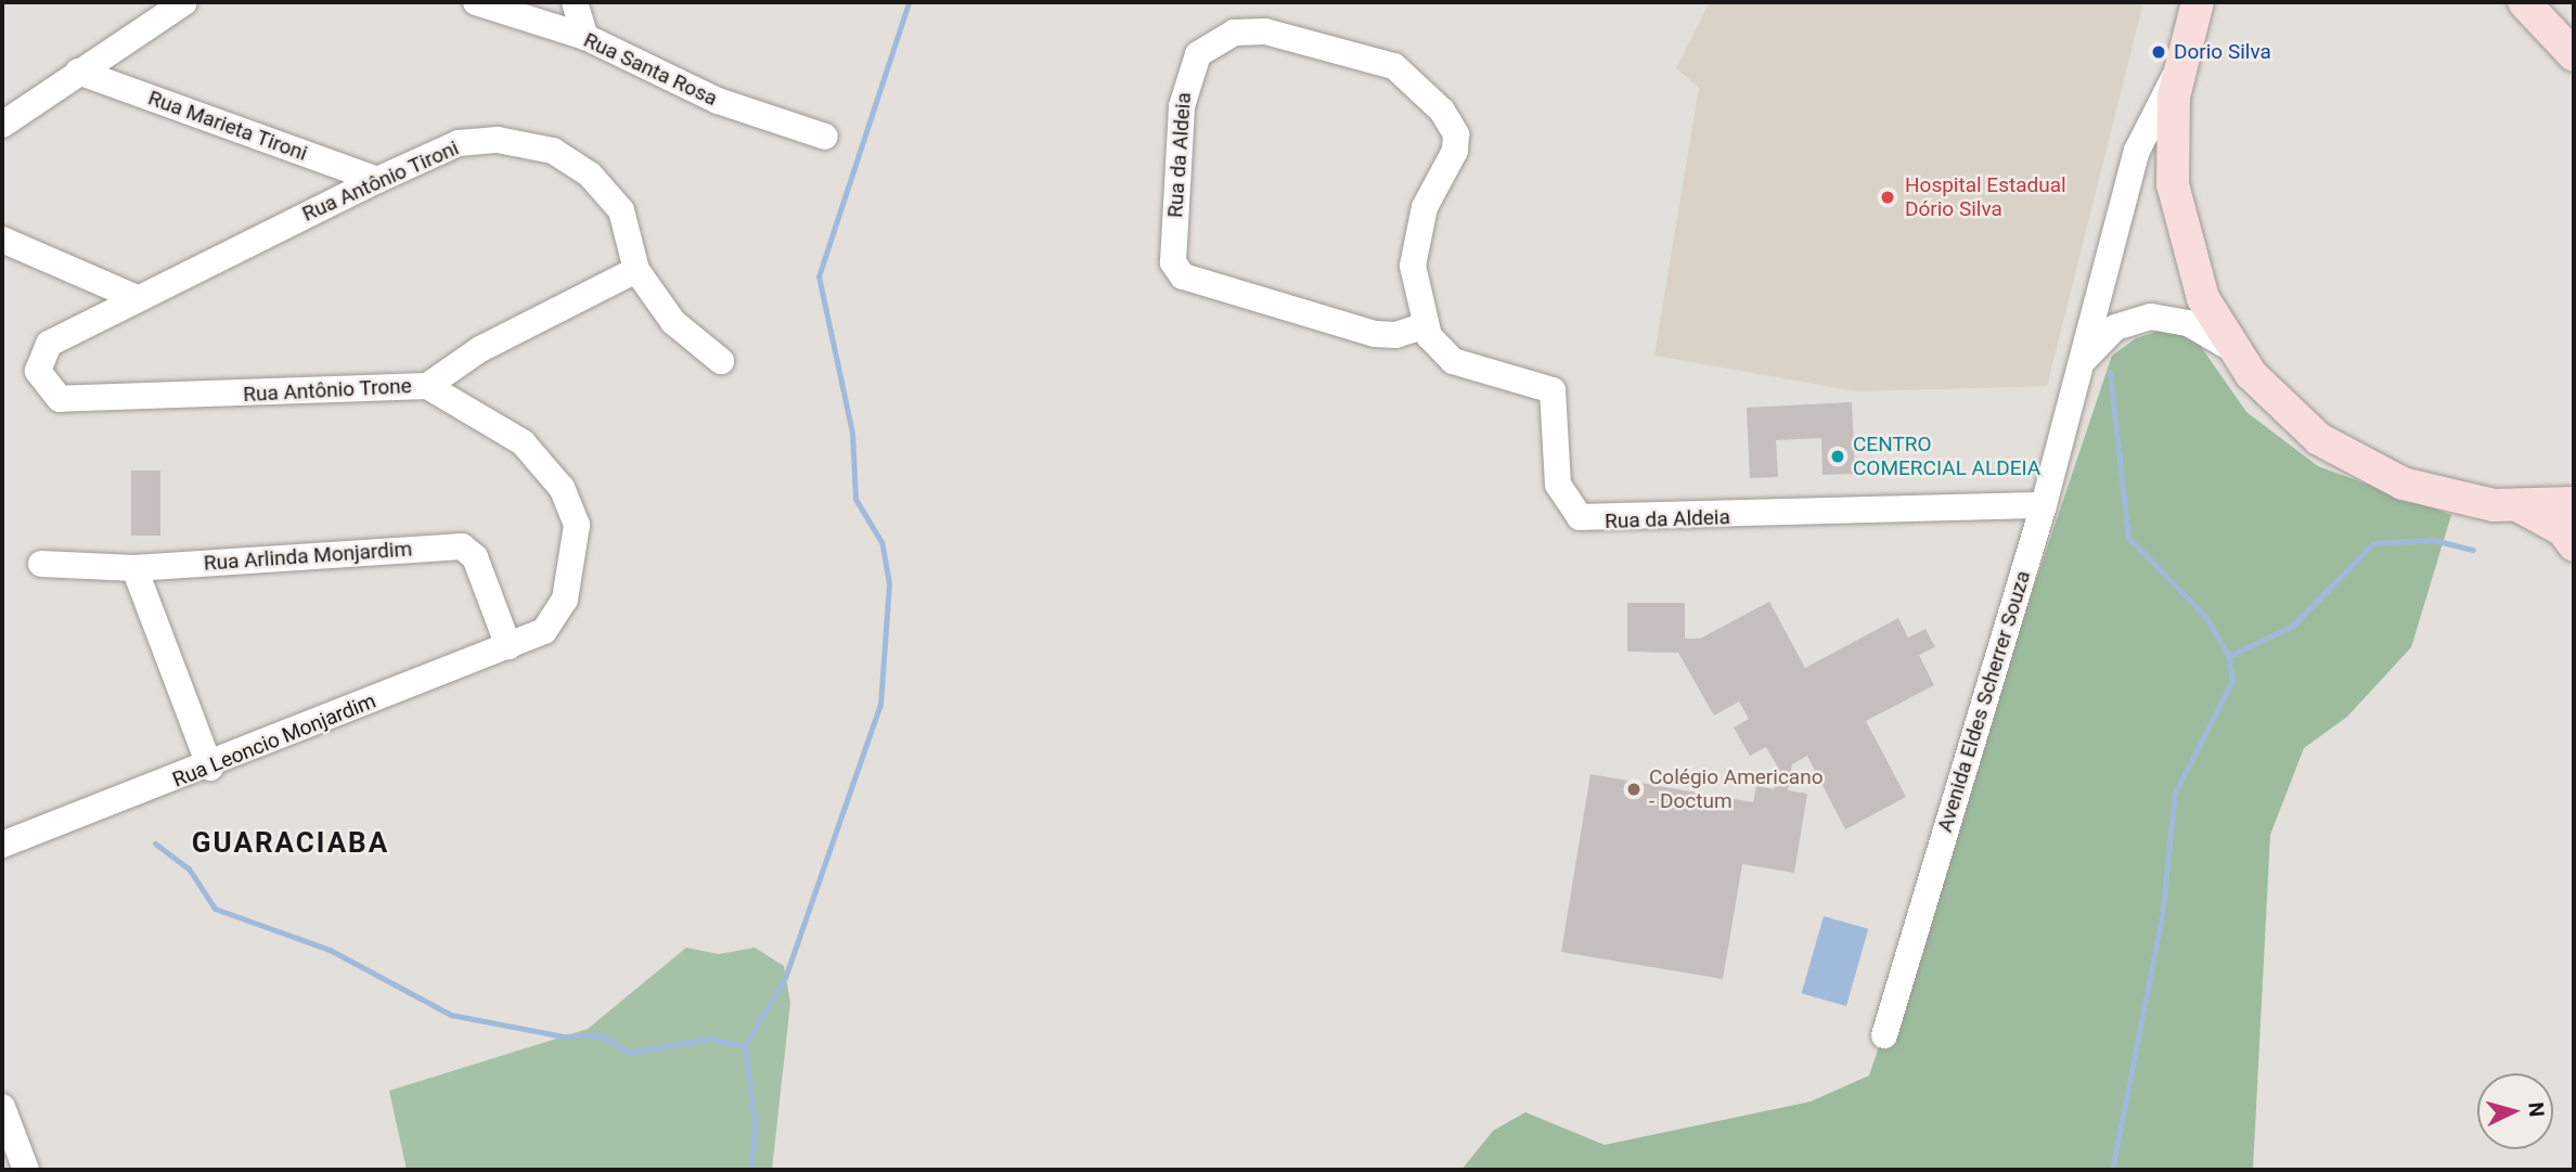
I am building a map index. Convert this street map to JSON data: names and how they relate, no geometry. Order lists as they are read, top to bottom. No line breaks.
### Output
{"streets":{"street":["Rua Santa Rosa","Rua Marieta Tironi","Rua da Aldeia","Rua Antônio Tironi","Rua Antônio Trone","Rua Arlinda Monjardim","Avenida Eldes Scherrer Souza","Rua Leoncio Monjardim"]},"crossings":[["Rua Marieta Tironi","Rua Antônio Tironi"],["Rua da Aldeia","Avenida Eldes Scherrer Souza"],["Rua Antônio Tironi","Rua Antônio Trone"],["Rua Antônio Trone","Rua Leoncio Monjardim"],["Rua Arlinda Monjardim","Rua Leoncio Monjardim"]],"districts":["GUARACIABA"],"places":["Dorio Silva","Hospital Estadual Dório Silva","CENTRO COMERCIAL ALDEIA","Colégio Americano - Doctum"],"north":"right"}
